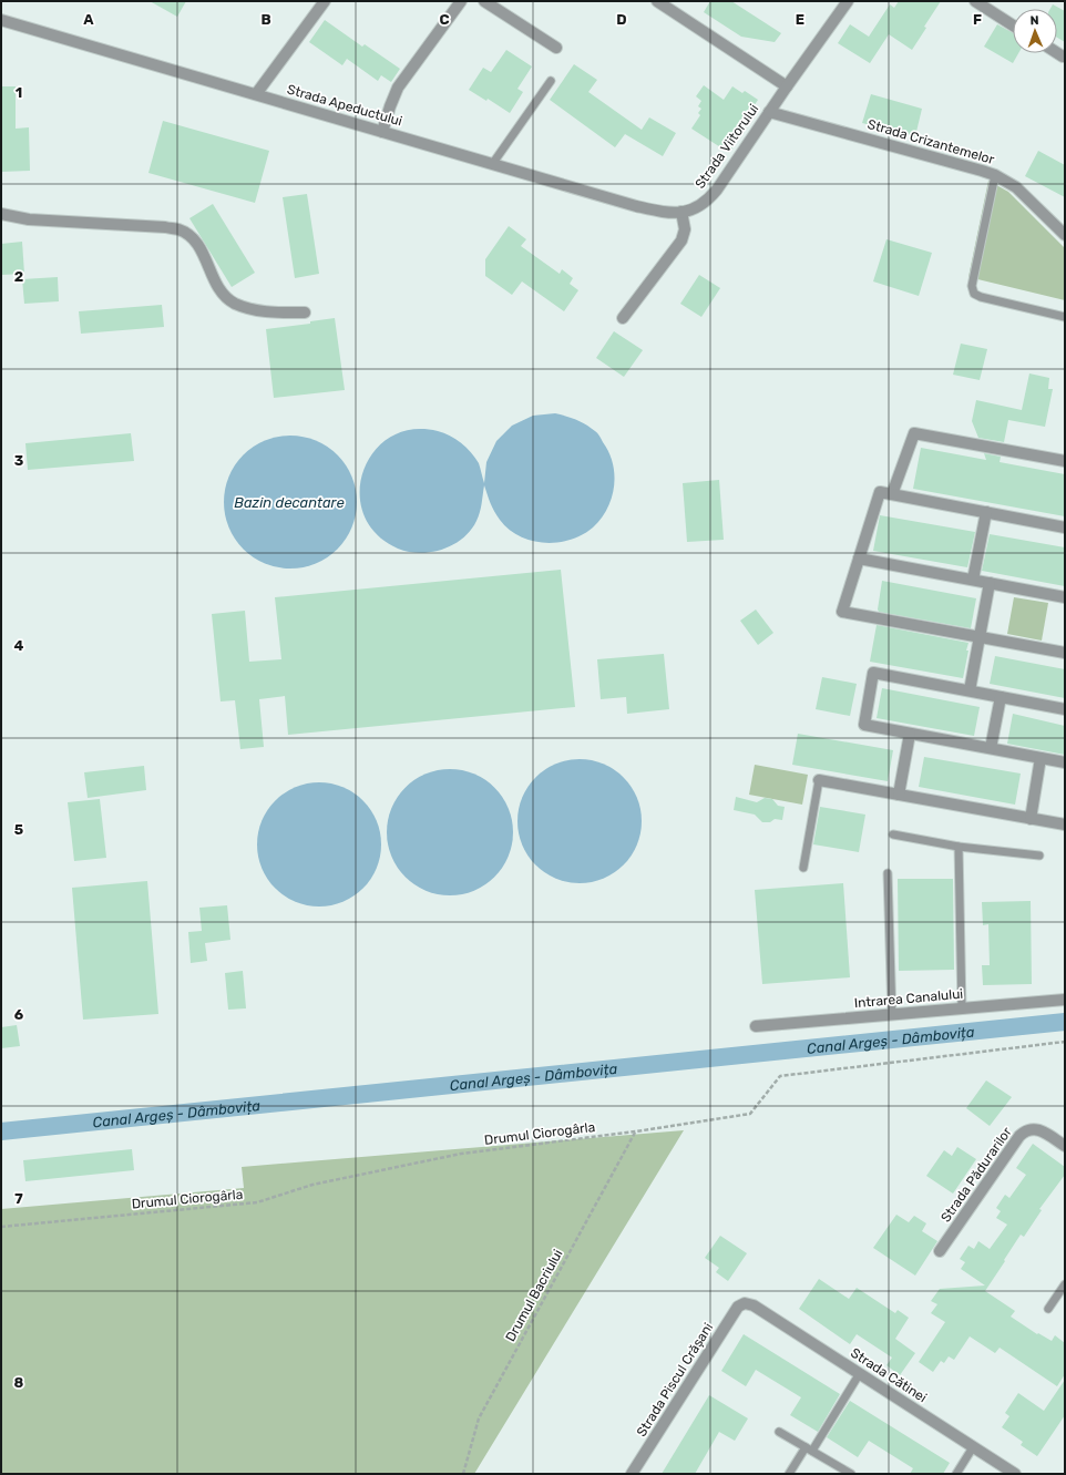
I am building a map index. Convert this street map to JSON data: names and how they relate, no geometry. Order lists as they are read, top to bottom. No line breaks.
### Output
{"streets":{"street":["Strada Apeductului","Strada Crizantemelor","Strada Viitorului","Intrarea Canalului","Strada Pădurarilor","Strada Cătinei","Strada Piscul Crășani"],"path":["Drumul Ciorogârla","Drumul Bacriului"]},"crossings":[["Strada Apeductului","Strada Viitorului"],["Strada Crizantemelor","Strada Viitorului"],["Drumul Ciorogârla","Drumul Bacriului"],["Strada Cătinei","Strada Piscul Crășani"]],"water":["Bazin decantare","Canal Argeș - Dâmbovița"],"north":"top","grid":{"columns":["A","B","C","D","E","F"],"rows":["1","2","3","4","5","6","7","8"]}}
